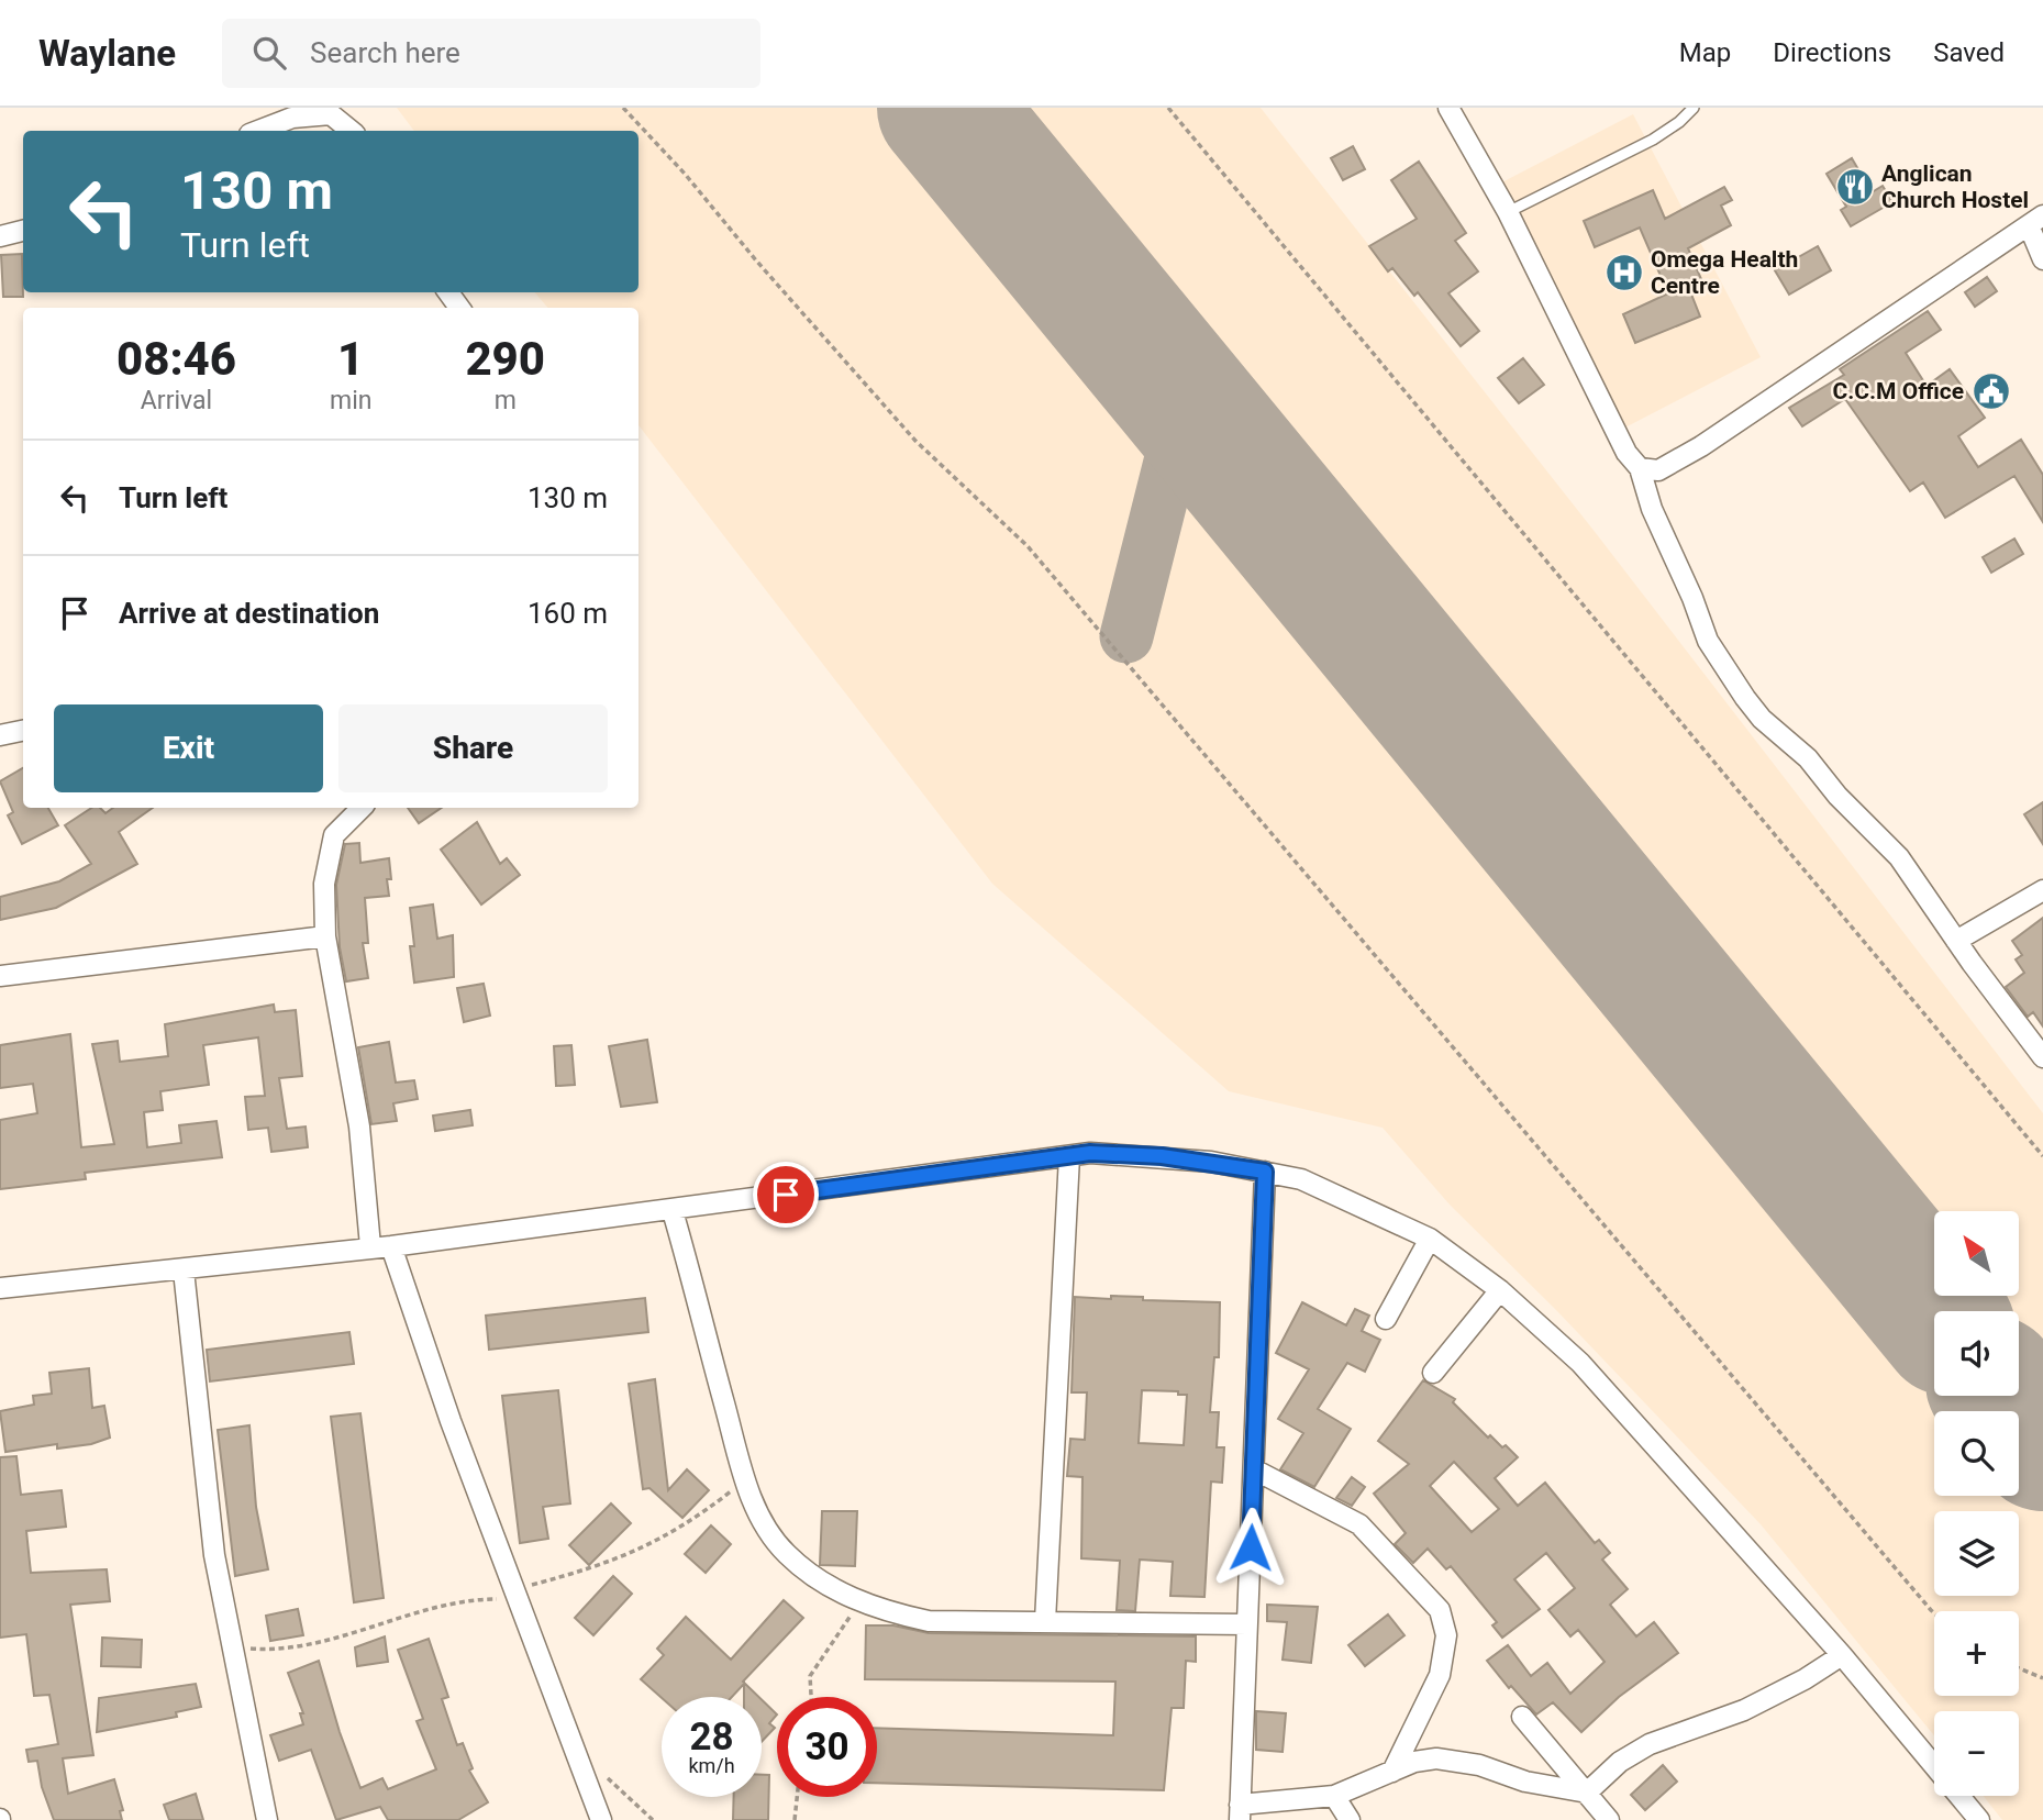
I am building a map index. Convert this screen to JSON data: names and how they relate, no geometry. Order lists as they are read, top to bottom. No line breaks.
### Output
{"places":{"restaurant":["Anglican Church Hostel"],"hospital":["Omega Health Centre"],"public building":["C.C.M Office"]},"north":"top left","page":{"header":"Waylane","search":"Search here","nav":["Map","Directions","Saved"],"turn":["130 m","Turn left"],"eta":["08:46","Arrival","1","min","290","m"],"list":[{"name":"Turn left","value":"130 m"},{"name":"Arrive at destination","value":"160 m"}],"buttons":["Exit","Share"],"map_buttons":["+","−"],"speed":"28 km/h","limit":"30"}}
